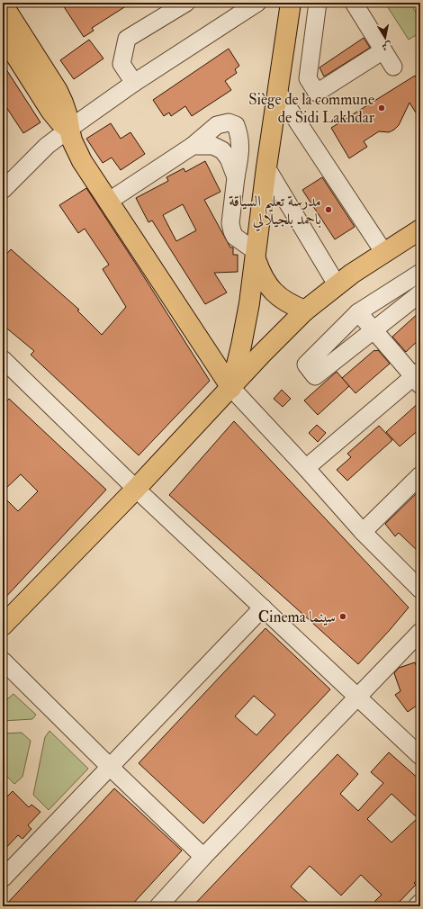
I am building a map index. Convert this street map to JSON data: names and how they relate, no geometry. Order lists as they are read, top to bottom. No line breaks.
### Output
{"places":["Siège de la commune de Sidi Lakhdar","مدرسة تعليم السياقة باحمد بلجيلالي","Cinema سينما"],"north":"bottom"}
